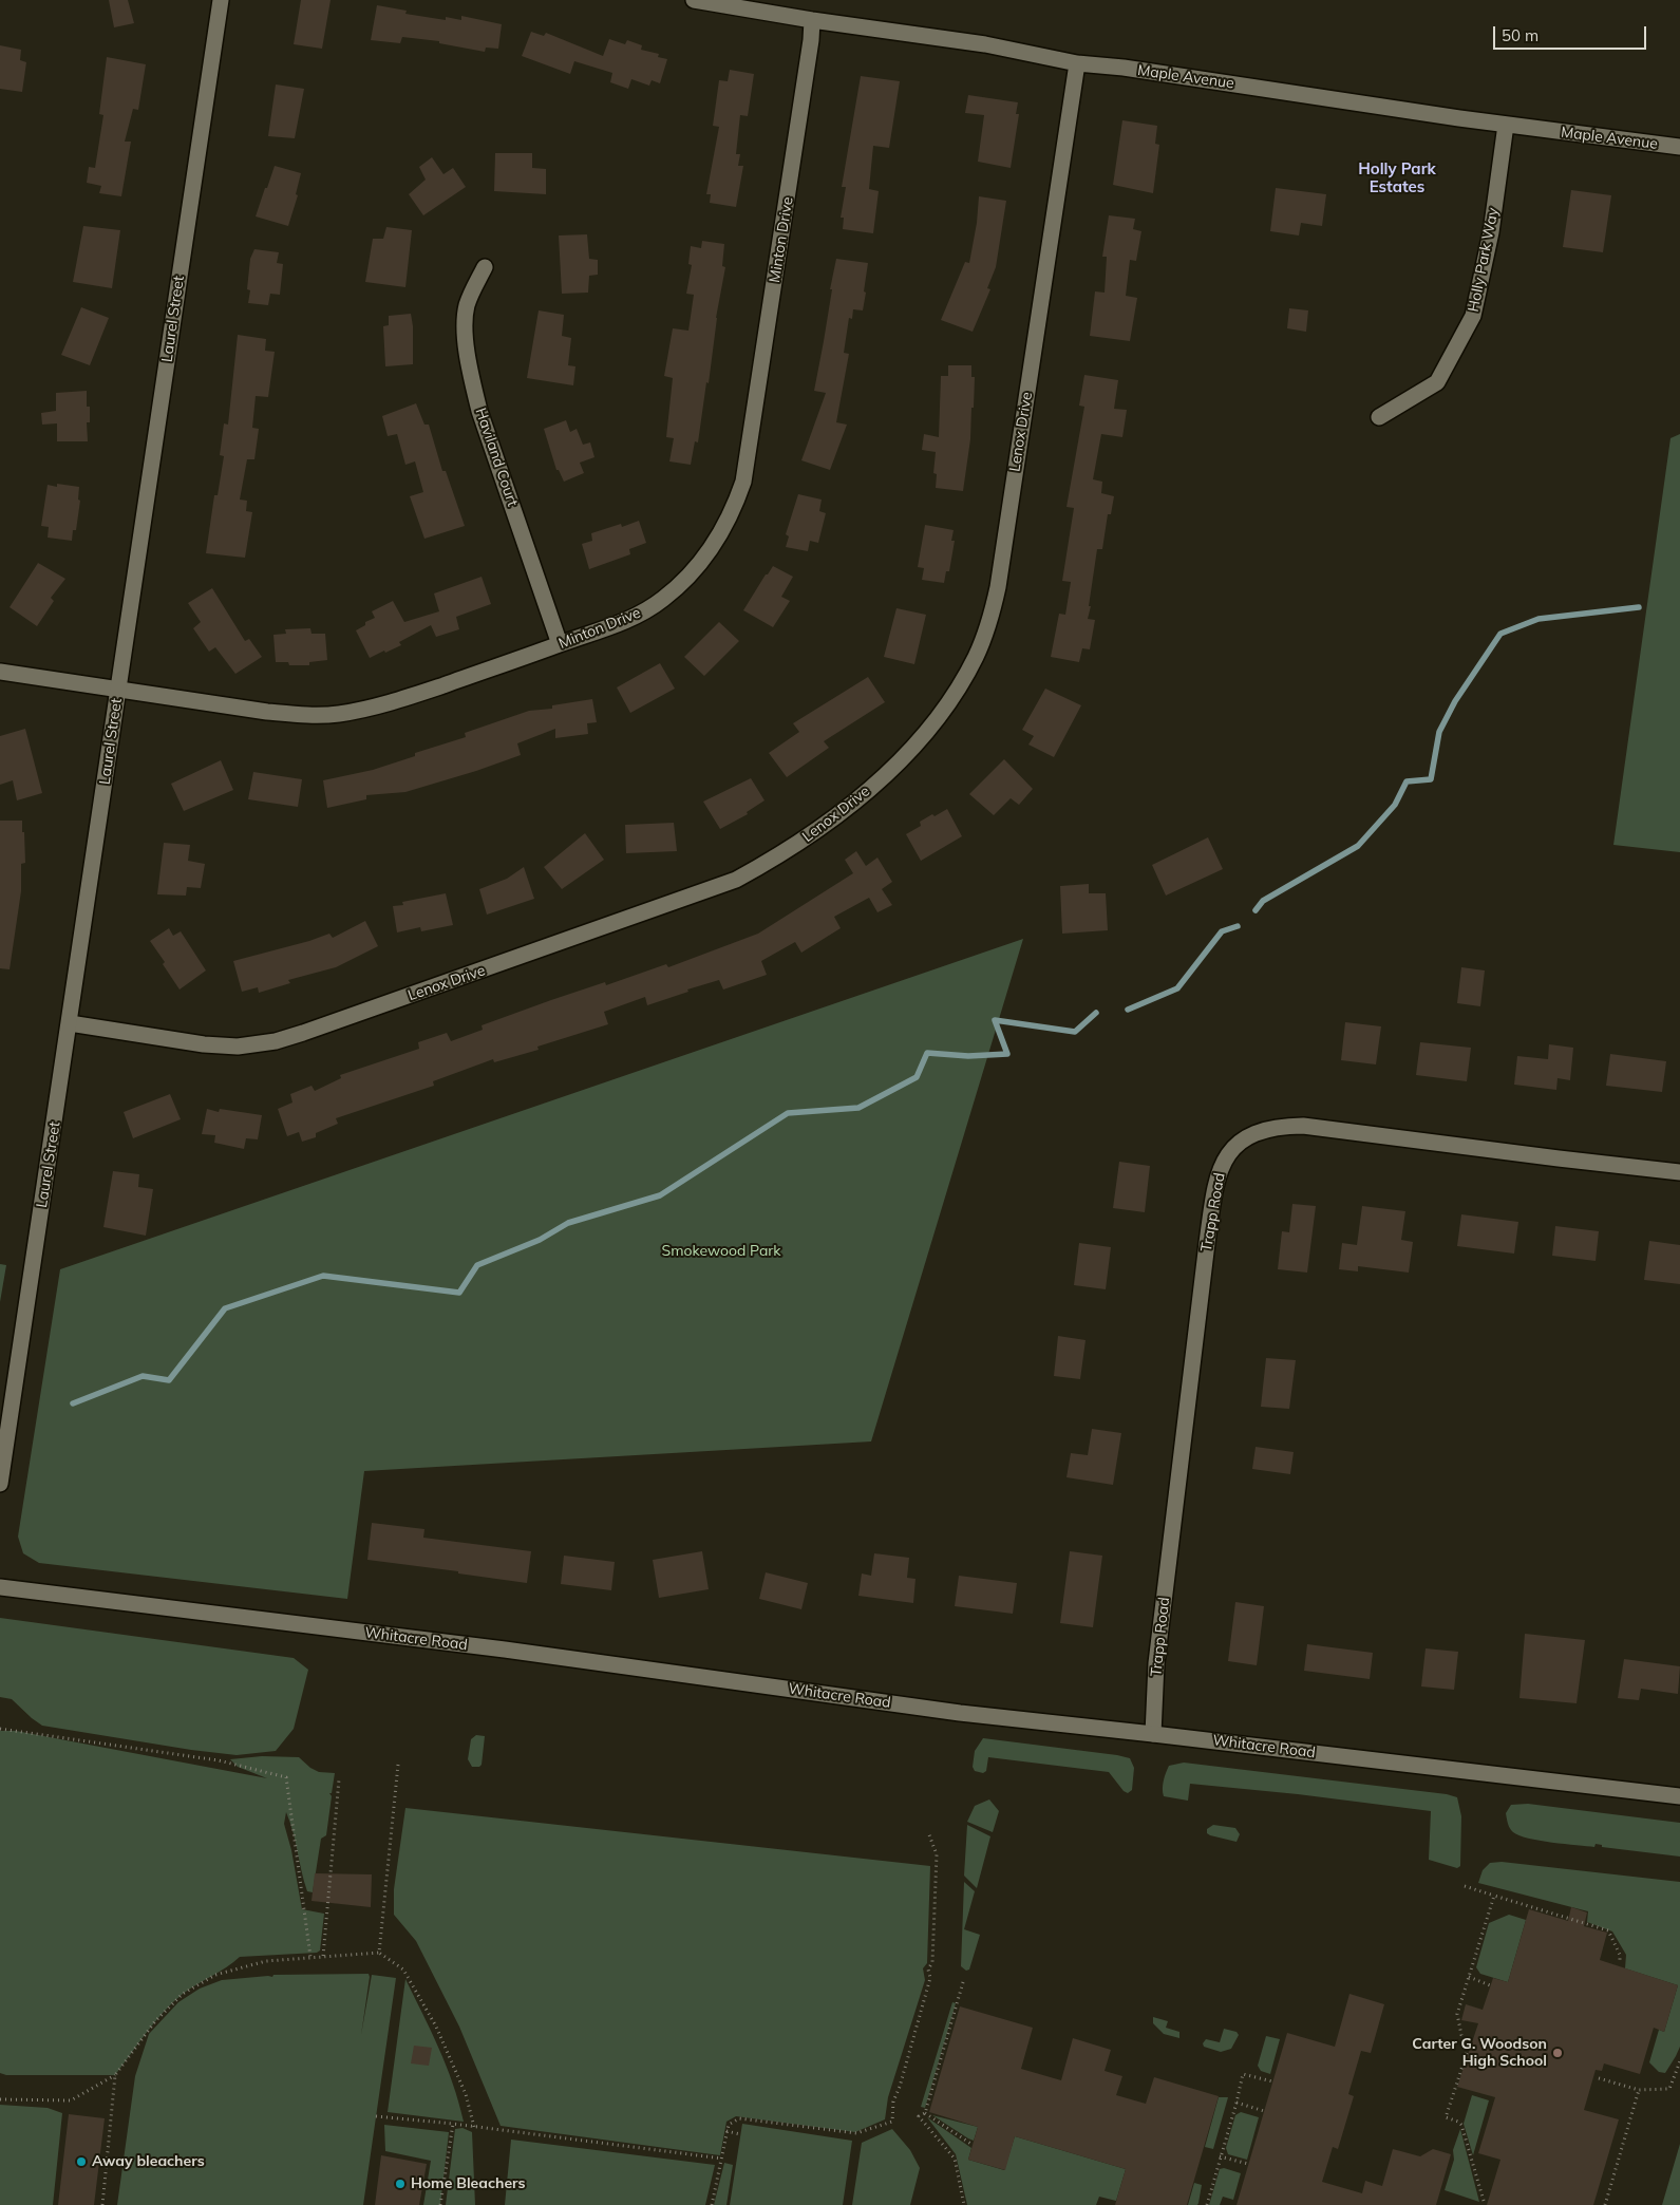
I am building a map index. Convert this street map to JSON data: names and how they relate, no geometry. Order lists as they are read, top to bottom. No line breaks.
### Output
{"streets":{"street":["Maple Avenue","Minton Drive","Holly Park Way","Laurel Street","Lenox Drive","Haviland Court","Trapp Road","Whitacre Road"]},"crossings":[["Maple Avenue","Minton Drive"],["Maple Avenue","Holly Park Way"],["Maple Avenue","Lenox Drive"],["Minton Drive","Laurel Street"],["Minton Drive","Haviland Court"],["Laurel Street","Lenox Drive"],["Trapp Road","Whitacre Road"]],"districts":["Holly Park Estates"],"parks":["Smokewood Park"],"places":["Carter G. Woodson High School","Away bleachers","Home Bleachers"],"scale_bar":"50 m"}
